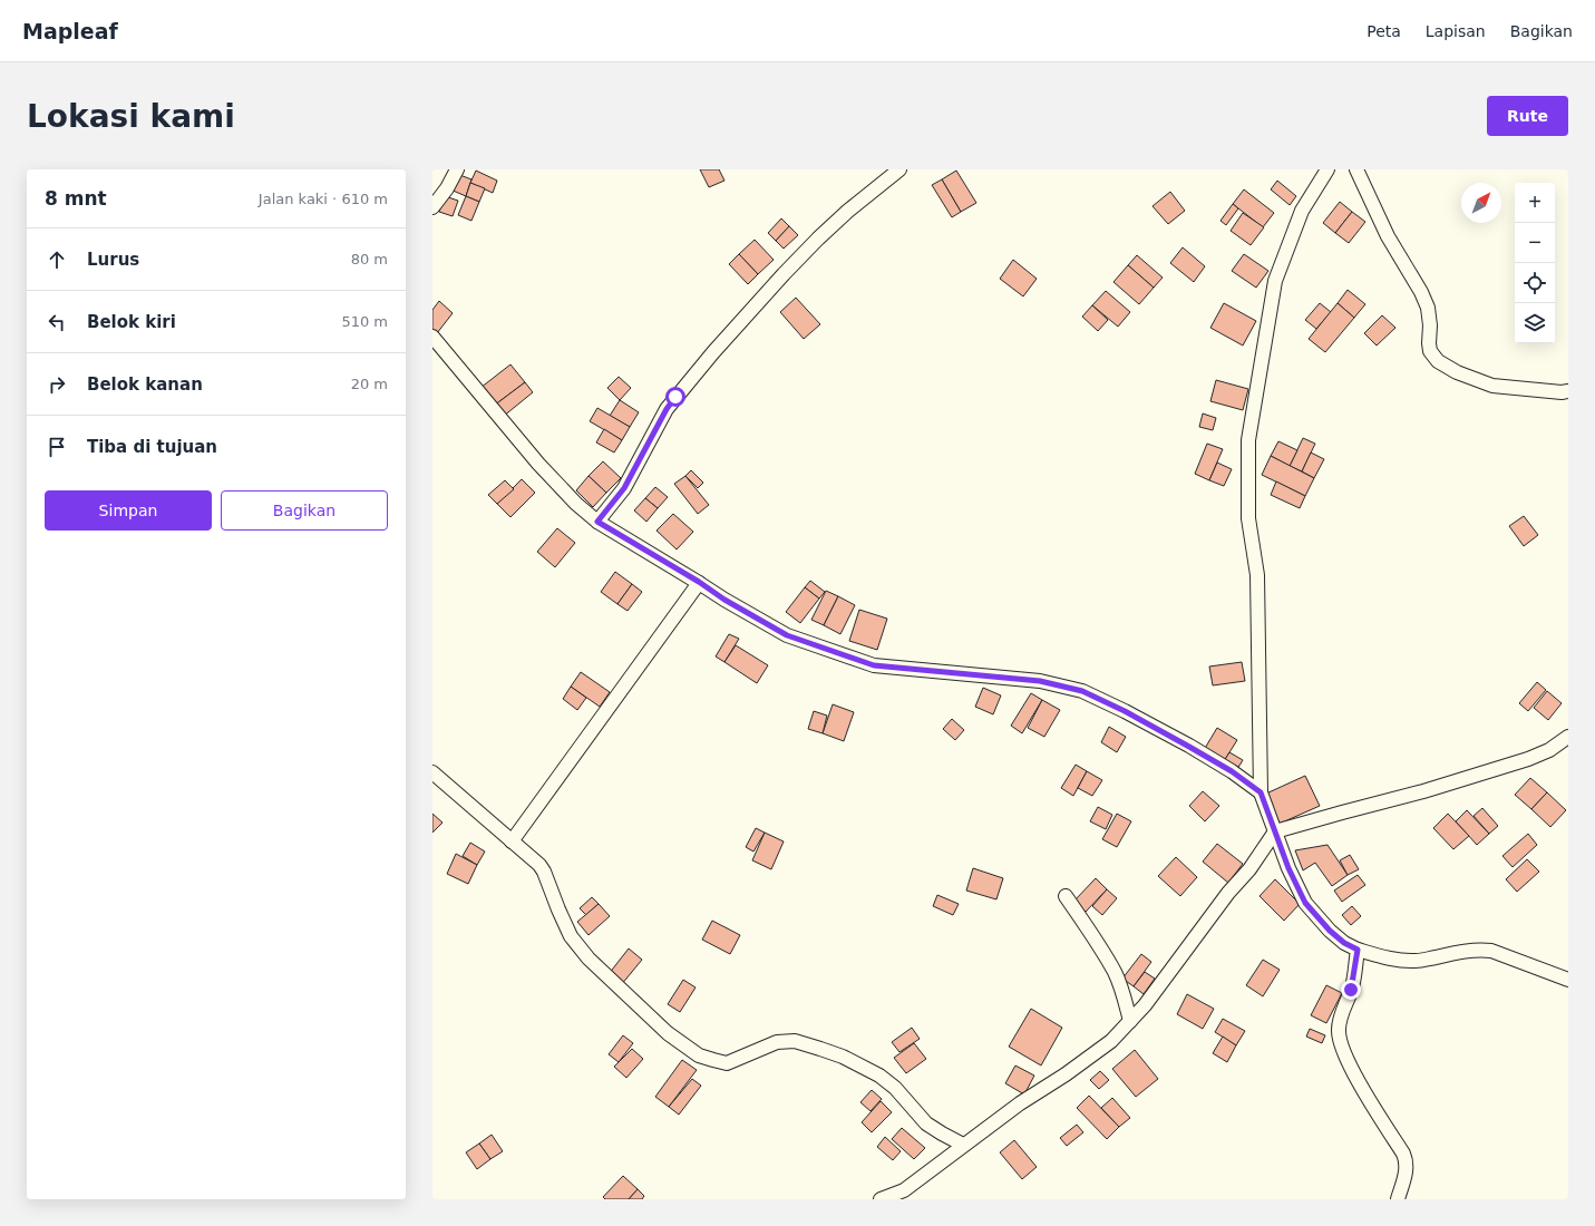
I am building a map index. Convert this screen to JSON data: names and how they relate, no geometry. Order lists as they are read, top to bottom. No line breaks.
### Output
{"north":"top right","page":{"header":"Mapleaf","nav":["Peta","Lapisan","Bagikan"],"buttons":["Rute",["Simpan","Bagikan"]],"title":"Lokasi kami","heading":["8 mnt","Jalan kaki · 610 m"],"map_buttons":["+","−"],"list":[["Lurus","80 m"],["Belok kiri","510 m"],["Belok kanan","20 m"],"Tiba di tujuan"]}}
